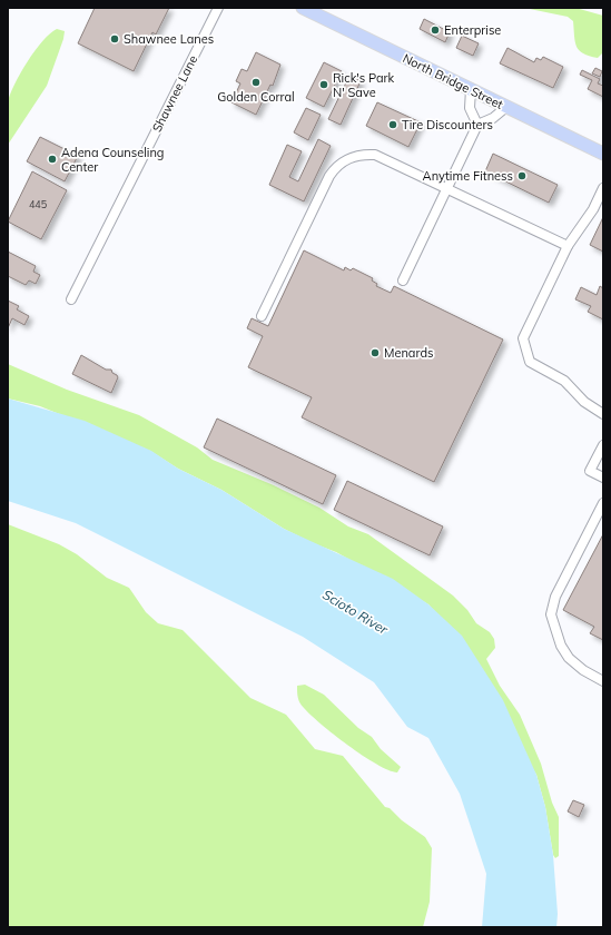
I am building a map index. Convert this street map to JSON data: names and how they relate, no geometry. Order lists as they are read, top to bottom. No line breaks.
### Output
{"streets":{"main road":["North Bridge Street"],"street":["Shawnee Lane"]},"water":["Scioto River"],"places":["Enterprise","Shawnee Lanes","Golden Corral","Rick's Park N' Save","Tire Discounters","Adena Counseling Center","Anytime Fitness","Menards"],"house_numbers":["445"]}
